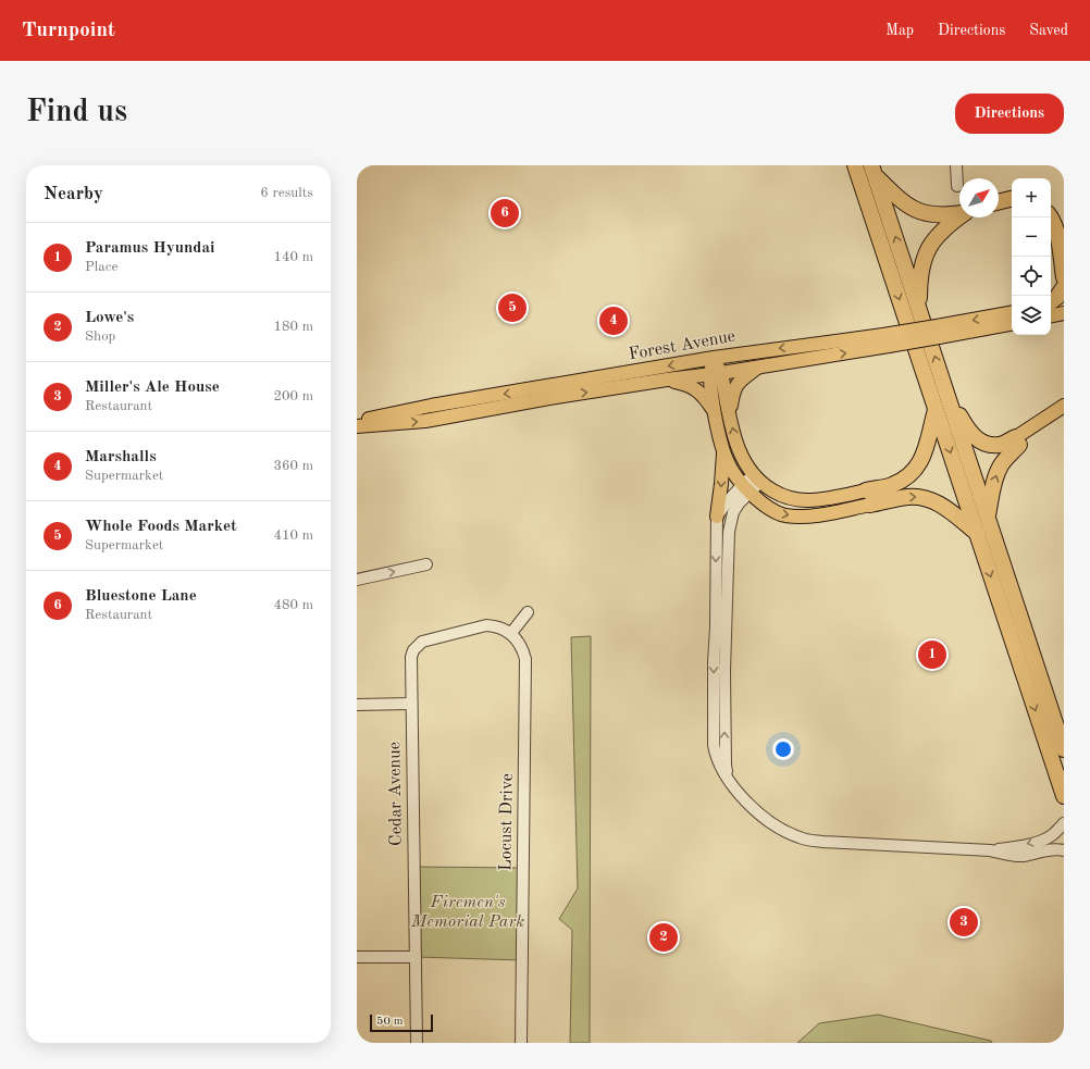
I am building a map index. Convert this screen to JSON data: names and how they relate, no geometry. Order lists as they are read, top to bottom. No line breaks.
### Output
{"streets":{"main road":["Forest Avenue"],"street":["Cedar Avenue","Locust Drive"]},"crossings":[["Cedar Avenue","Locust Drive"]],"parks":["Firemen's Memorial Park"],"scale_bar":"50 m","north":"top right","page":{"header":"Turnpoint","nav":["Map","Directions","Saved"],"buttons":"Directions","title":"Find us","heading":["Nearby","6 results"],"map_buttons":["+","−"],"pins":["6","5","4","1","3","2"],"list":[{"mark":"1","name":"Paramus Hyundai","note":"Place","value":"140 m"},{"mark":"2","name":"Lowe's","note":"Shop","value":"180 m"},{"mark":"3","name":"Miller's Ale House","note":"Restaurant","value":"200 m"},{"mark":"4","name":"Marshalls","note":"Supermarket","value":"360 m"},{"mark":"5","name":"Whole Foods Market","note":"Supermarket","value":"410 m"},{"mark":"6","name":"Bluestone Lane","note":"Restaurant","value":"480 m"}],"scale":"50 m"}}
